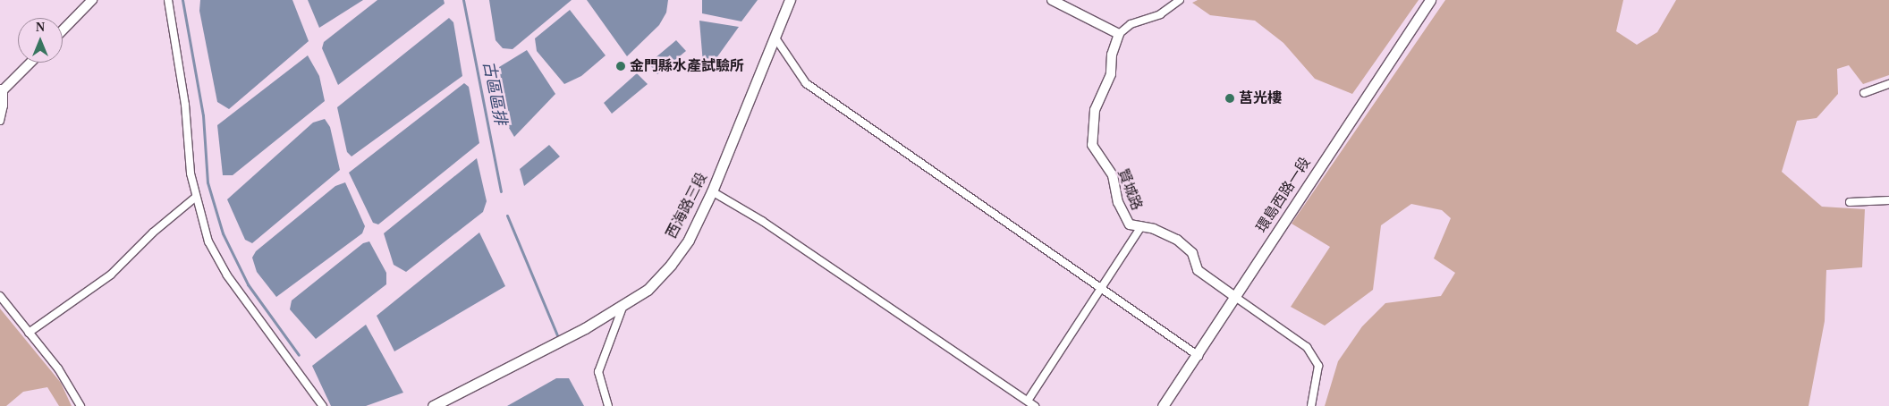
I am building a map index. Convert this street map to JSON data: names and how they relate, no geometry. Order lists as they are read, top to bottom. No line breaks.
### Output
{"streets":{"main road":["環島西路一段","西海路三段"],"street":["賢城路"]},"crossings":[["賢城路","環島西路一段"]],"water":["古區區排"],"places":["金門縣水產試驗所","莒光樓"],"north":"top"}
